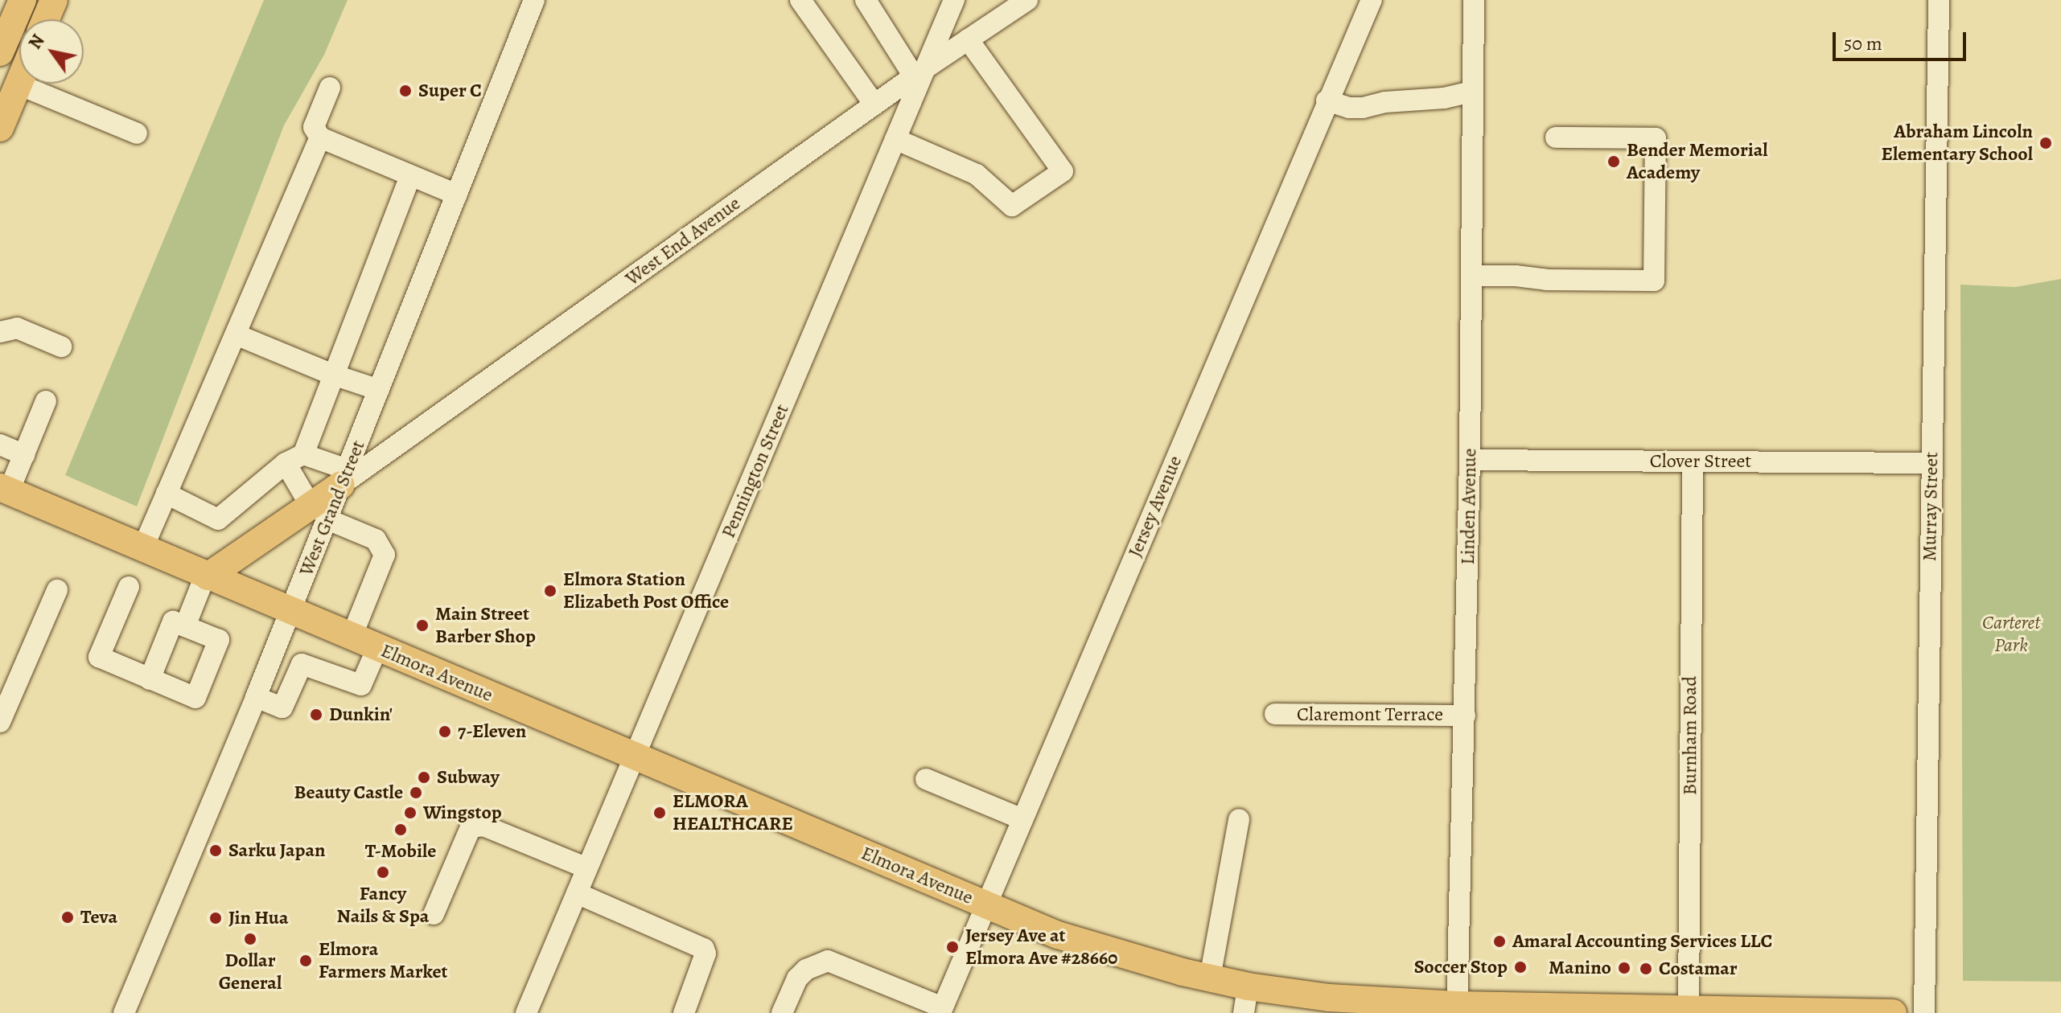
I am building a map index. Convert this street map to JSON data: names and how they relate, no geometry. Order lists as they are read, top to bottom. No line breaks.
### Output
{"streets":{"main road":["Elmora Avenue"],"street":["West End Avenue","Clover Street","Pennington Street","Jersey Avenue","Linden Avenue","Murray Street","West Grand Street","Claremont Terrace","Burnham Road"]},"crossings":[["West End Avenue","Pennington Street"],["West End Avenue","West Grand Street"],["Clover Street","Linden Avenue"],["Clover Street","Murray Street"],["Clover Street","Burnham Road"],["Pennington Street","Elmora Avenue"],["Jersey Avenue","Elmora Avenue"],["Linden Avenue","Elmora Avenue"],["Linden Avenue","Claremont Terrace"],["West Grand Street","Elmora Avenue"],["Elmora Avenue","Burnham Road"]],"parks":["Carteret Park"],"places":["Super C","Abraham Lincoln Elementary School","Bender Memorial Academy","Elmora Station Elizabeth Post Office","Main Street Barber Shop","Dunkin'","7-Eleven","Subway","Beauty Castle","Wingstop","ELMORA HEALTHCARE","T-Mobile","Sarku Japan","Fancy Nails & Spa","Teva","Jin Hua","Dollar General","Amaral Accounting Services LLC","Jersey Ave at Elmora Ave #28660","Elmora Farmers Market","Soccer Stop","Manino","Costamar"],"scale_bar":"50 m","north":"top left"}
